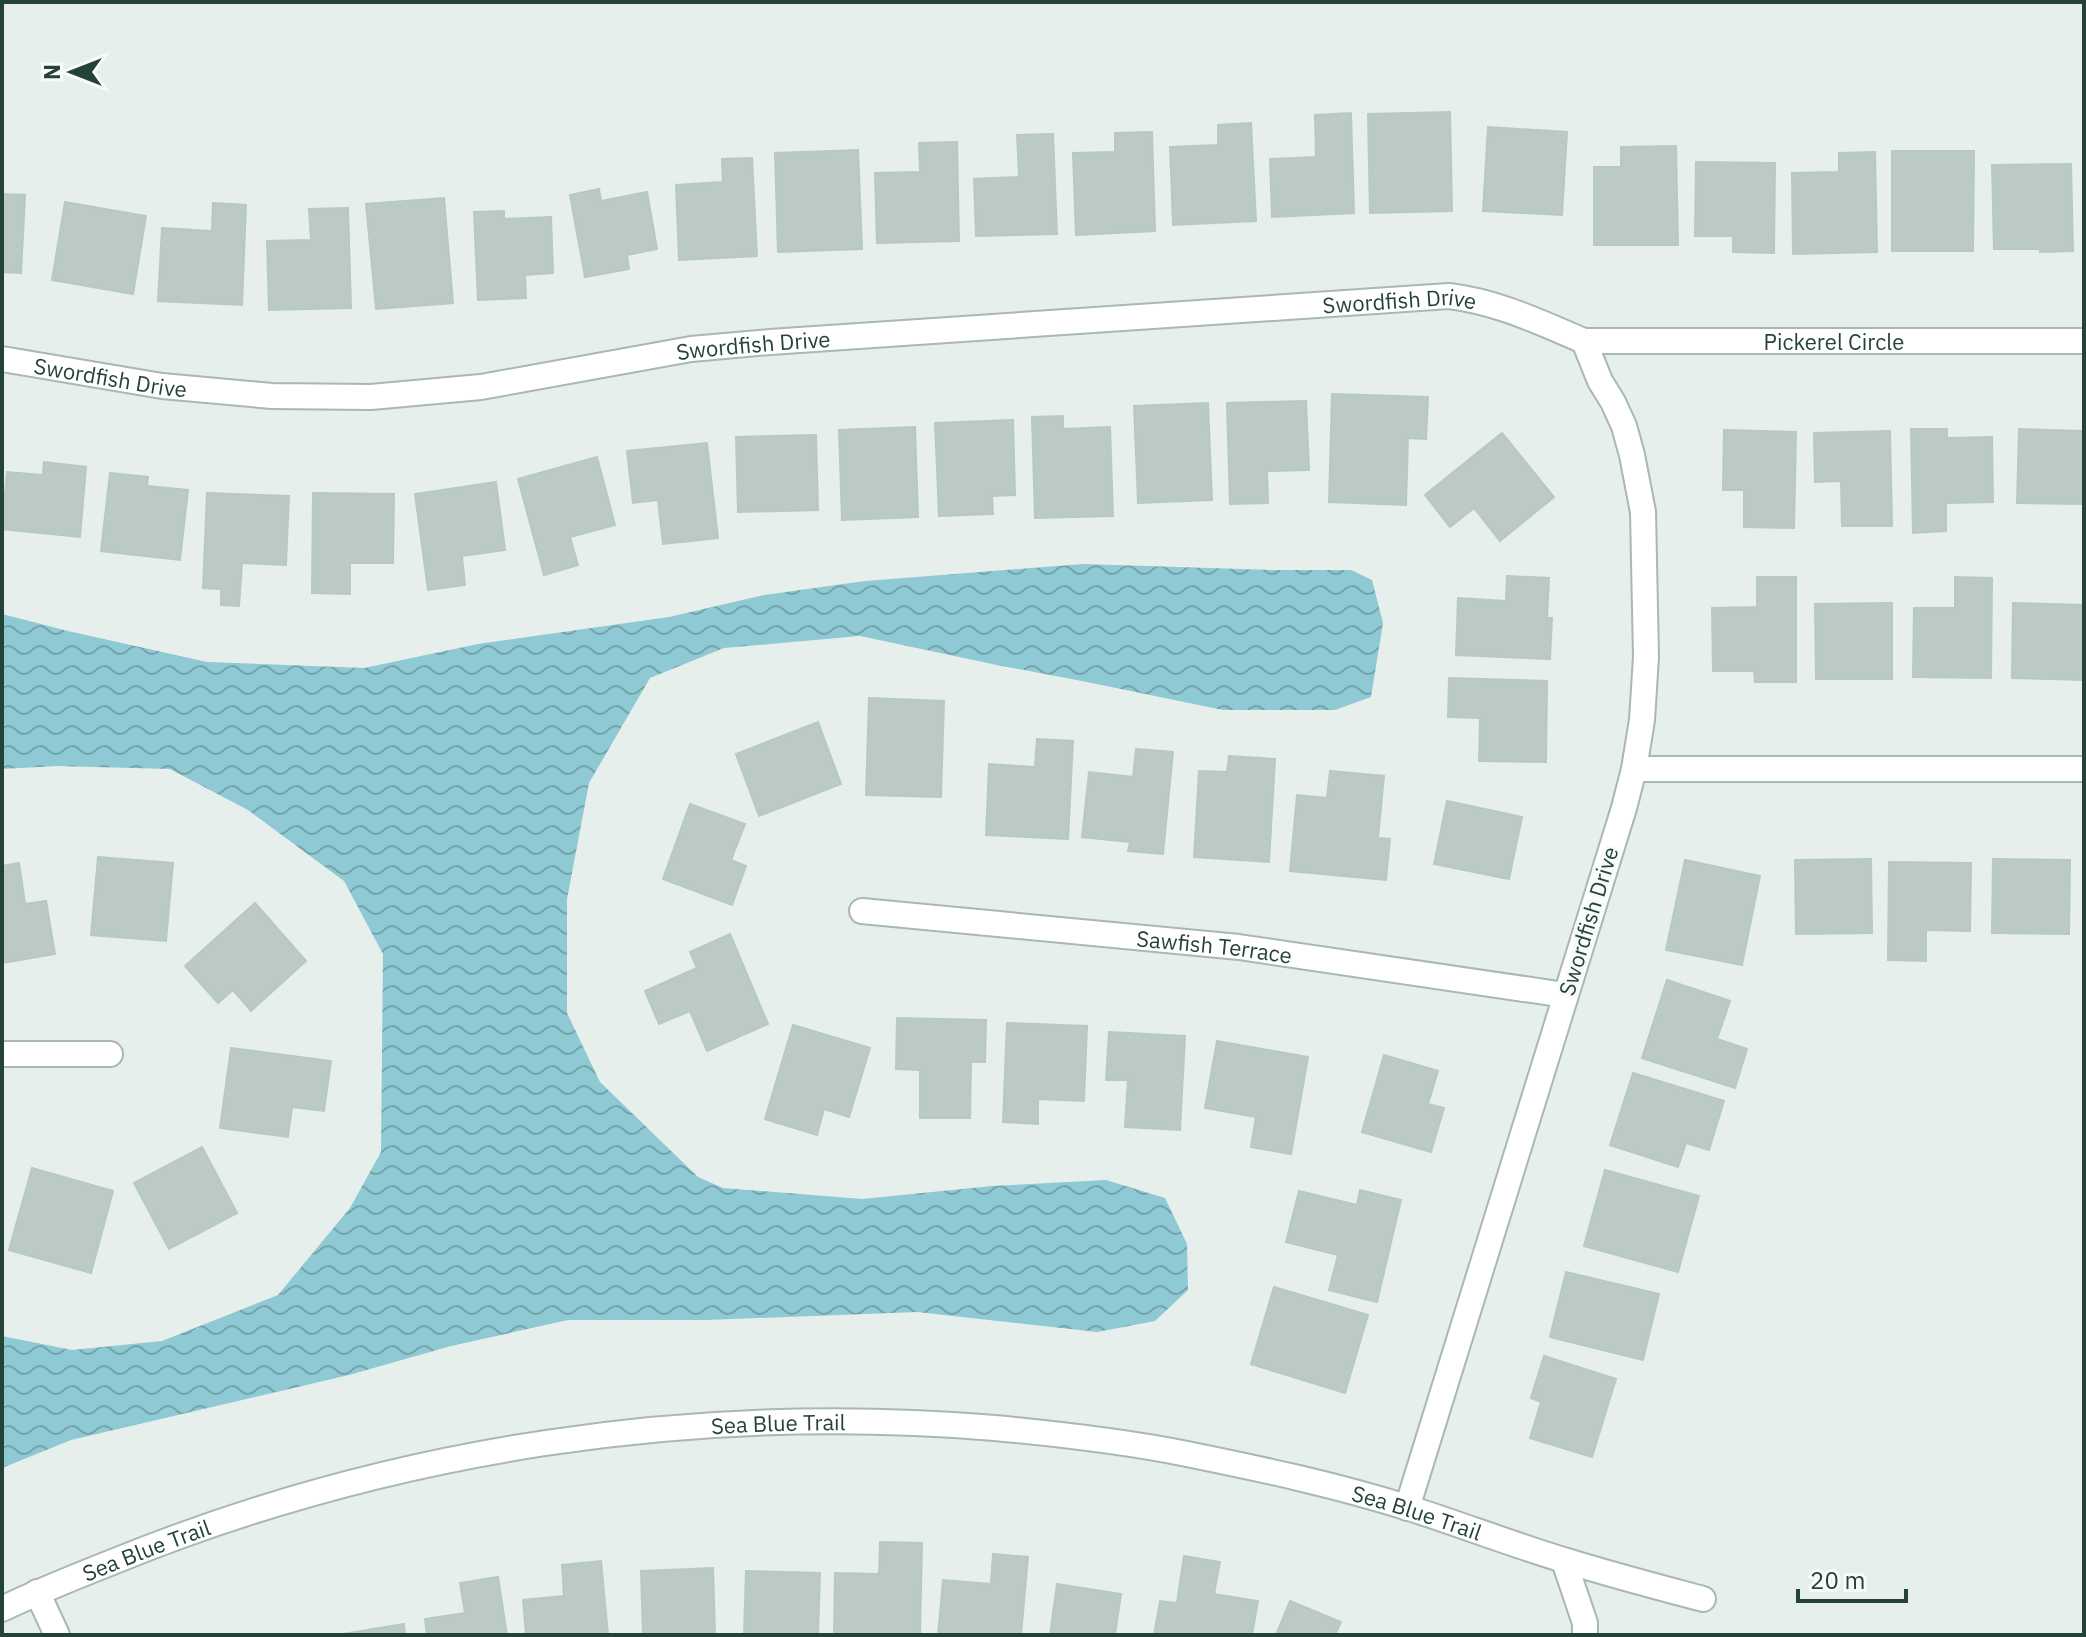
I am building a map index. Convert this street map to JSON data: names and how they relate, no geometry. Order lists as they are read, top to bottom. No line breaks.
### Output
{"streets":{"street":["Swordfish Drive","Pickerel Circle","Sawfish Terrace","Sea Blue Trail"]},"crossings":[["Swordfish Drive","Pickerel Circle"],["Swordfish Drive","Sawfish Terrace"],["Swordfish Drive","Sea Blue Trail"]],"scale_bar":"20 m","north":"left"}
